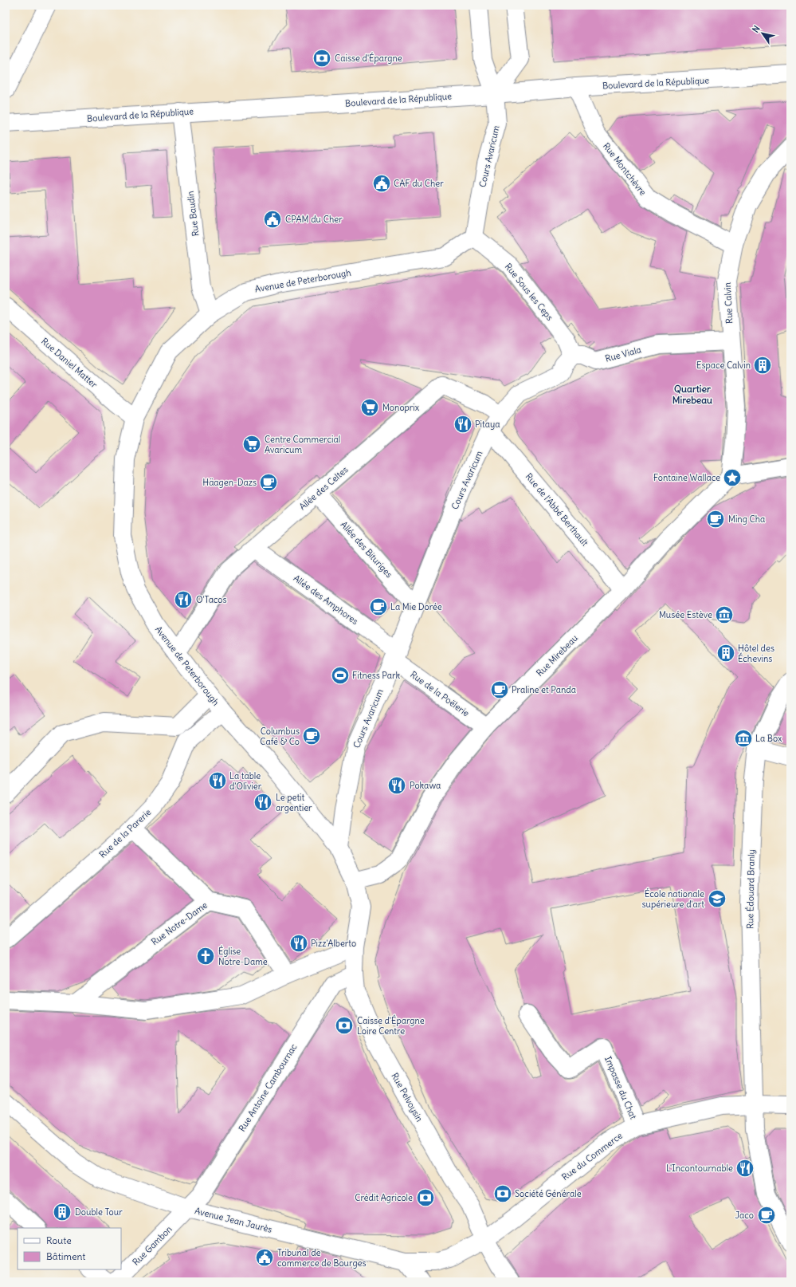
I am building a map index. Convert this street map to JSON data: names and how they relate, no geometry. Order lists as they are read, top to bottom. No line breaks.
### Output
{"streets":{"street":["Boulevard de la République","Cours Avaricum","Rue Montchèvre","Rue Baudin","Avenue de Peterborough","Rue Sous les Ceps","Rue Calvin","Rue Viala","Rue Daniel Matter","Allée des Celtes","Rue de l'Abbé Berthault","Allée des Bituriges","Allée des Amphores","Rue Mirebeau","Rue de la Poëlerie","Rue de la Parerie","Rue Édouard Branly","Rue Notre-Dame","Rue Antoine Cambournac","Impasse du Chat","Rue Pelvoysin","Rue du Commerce","Avenue Jean Jaurès","Rue Gambon"]},"crossings":[["Boulevard de la République","Cours Avaricum"],["Boulevard de la République","Rue Montchèvre"],["Boulevard de la République","Rue Baudin"],["Cours Avaricum","Avenue de Peterborough"],["Cours Avaricum","Rue Sous les Ceps"],["Cours Avaricum","Rue de l'Abbé Berthault"],["Cours Avaricum","Allée des Bituriges"],["Cours Avaricum","Allée des Amphores"],["Cours Avaricum","Rue de la Poëlerie"],["Rue Montchèvre","Rue Calvin"],["Rue Baudin","Avenue de Peterborough"],["Avenue de Peterborough","Rue Sous les Ceps"],["Avenue de Peterborough","Rue Daniel Matter"],["Avenue de Peterborough","Allée des Celtes"],["Avenue de Peterborough","Rue de la Parerie"],["Rue Sous les Ceps","Rue Viala"],["Rue Calvin","Rue Viala"],["Rue Calvin","Rue Mirebeau"],["Allée des Celtes","Allée des Bituriges"],["Allée des Celtes","Allée des Amphores"],["Rue de l'Abbé Berthault","Rue Mirebeau"],["Allée des Amphores","Rue de la Poëlerie"],["Rue Mirebeau","Rue de la Poëlerie"],["Rue Édouard Branly","Rue du Commerce"],["Rue Antoine Cambournac","Rue Pelvoysin"],["Rue Antoine Cambournac","Avenue Jean Jaurès"],["Rue Antoine Cambournac","Rue Gambon"],["Impasse du Chat","Rue du Commerce"],["Rue Pelvoysin","Rue du Commerce"],["Rue Pelvoysin","Avenue Jean Jaurès"],["Rue du Commerce","Avenue Jean Jaurès"],["Avenue Jean Jaurès","Rue Gambon"]],"districts":["Quartier Mirebeau"],"places":{"bank":["Caisse d'Épargne","Caisse d'Épargne Loire Centre","Société Générale","Crédit Agricole"],"public building":["CAF du Cher","CPAM du Cher","Tribunal de commerce de Bourges"],"building":["Espace Calvin","Hôtel des Échevins","Double Tour"],"supermarket":["Monoprix","Centre Commercial Avaricum"],"restaurant":["Pitaya","O'Tacos","La table d'Olivier","Pokawa","Le petit argentier","Pizz'Alberto","L'Incontournable"],"place":["Fontaine Wallace"],"cafe":["Häagen-Dazs","Ming Cha","La Mie Dorée","Praline et Panda","Columbus Café & Co","Jaco"],"museum":["Musée Estève","La Box"],"sports":["Fitness Park"],"school or university":["École nationale supérieure d'art"],"church":["Église Notre-Dame"]},"legend":["Route","Bâtiment"],"north":"top left"}
